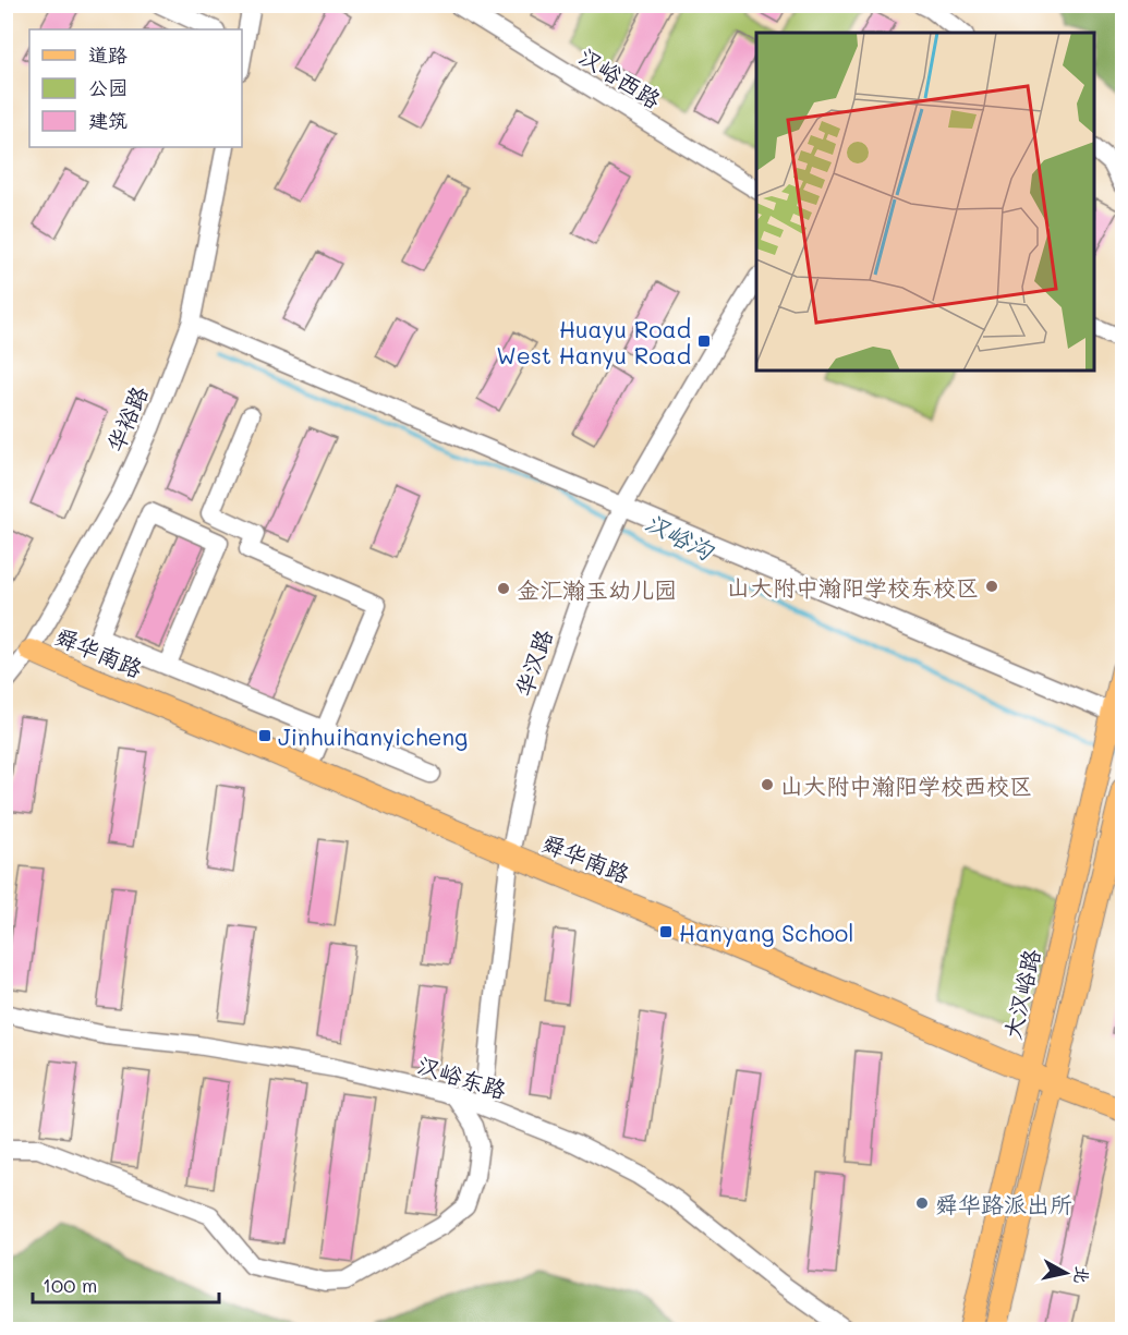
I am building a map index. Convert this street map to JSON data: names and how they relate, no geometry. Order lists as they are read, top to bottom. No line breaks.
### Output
{"streets":{"main road":["舜华南路","大汉峪路"],"street":["汉峪西路","华裕路","华汉路","汉峪东路"]},"crossings":[["华裕路","舜华南路"],["舜华南路","华汉路"],["舜华南路","大汉峪路"],["华汉路","汉峪东路"]],"water":["汉峪沟"],"places":{"transit":["Huayu Road West Hanyu Road","Jinhuihanyicheng","Hanyang School"],"other":["山大附中瀚阳学校东校区","金汇瀚玉幼儿园","山大附中瀚阳学校西校区","舜华路派出所"]},"legend":["道路","公园","建筑"],"scale_bar":"100 m","north":"right"}
